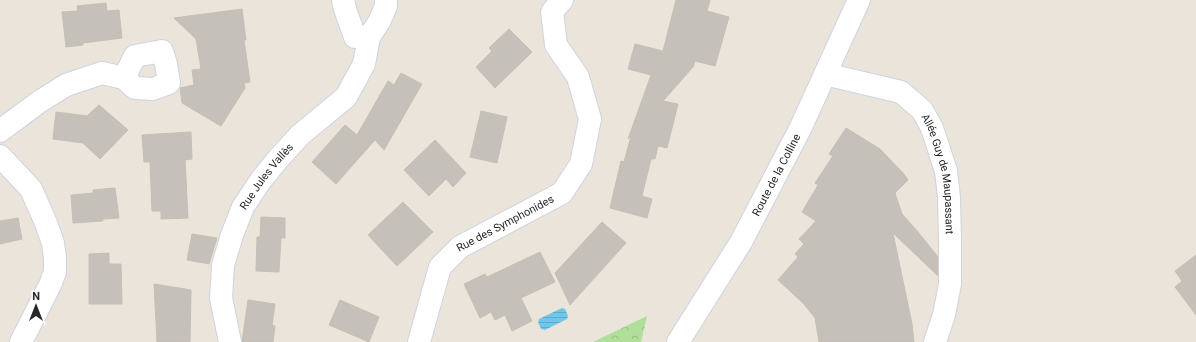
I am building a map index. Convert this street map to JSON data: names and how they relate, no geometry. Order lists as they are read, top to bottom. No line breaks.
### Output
{"streets":{"street":["Allée Guy de Maupassant","Route de la Colline","Rue Jules Vallès","Rue des Symphonides"]},"crossings":[["Allée Guy de Maupassant","Route de la Colline"]],"north":"top"}
